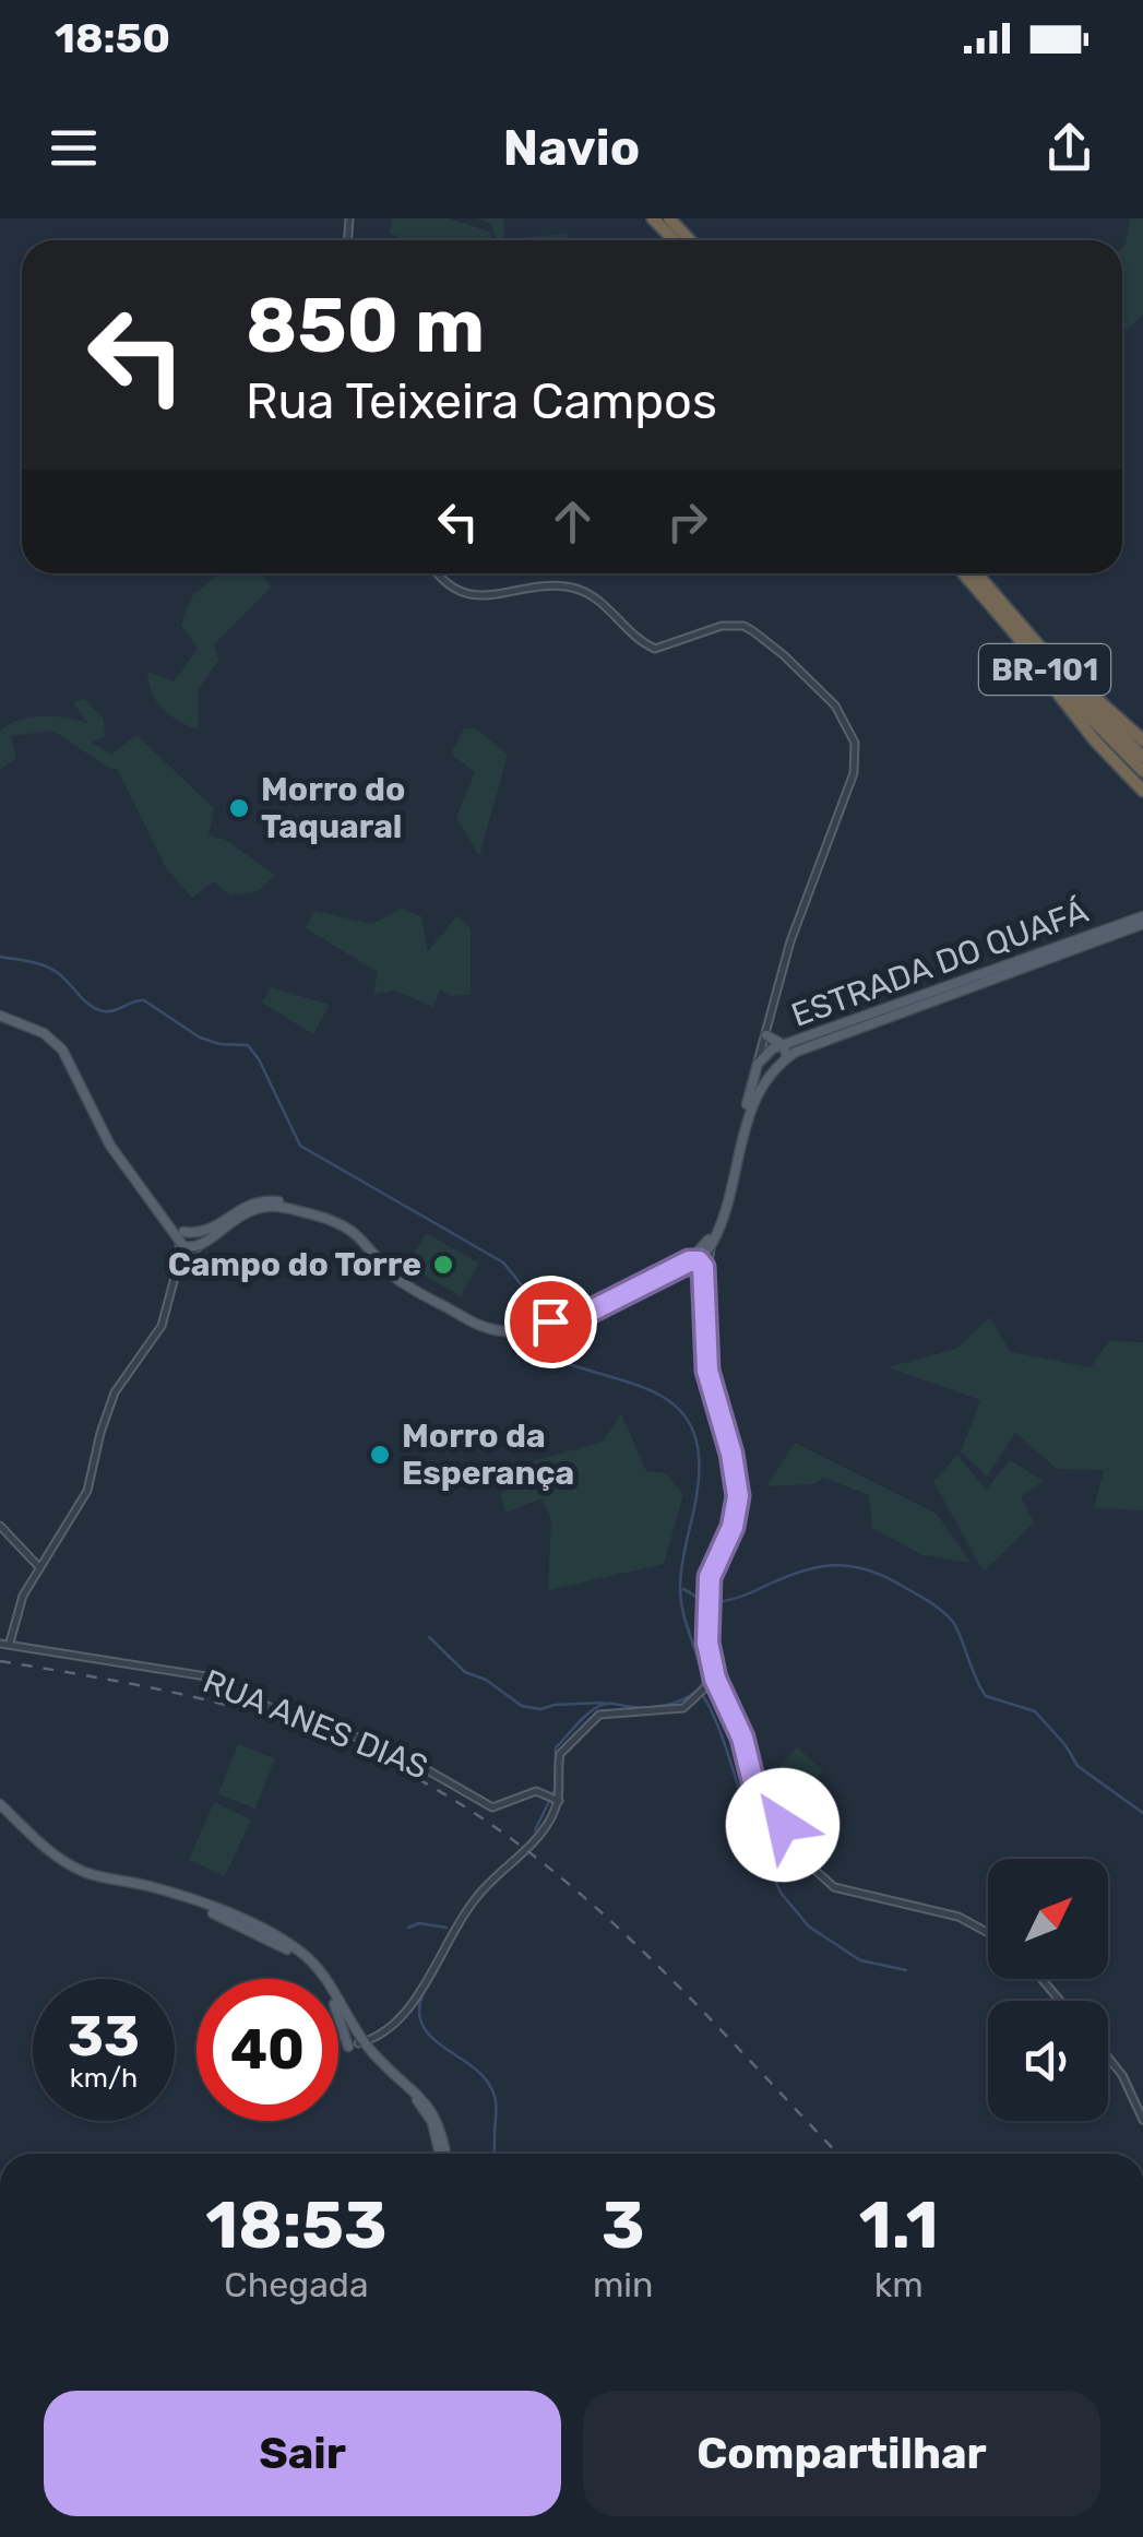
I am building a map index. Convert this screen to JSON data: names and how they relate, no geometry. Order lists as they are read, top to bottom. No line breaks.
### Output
{"streets":{"highway":["BR-101"],"main road":["ESTRADA DO QUAFÁ"],"street":["RUA ANES DIAS"]},"places":["Morro do Taquaral","Campo do Torre","Morro da Esperança"],"north":"top right","page":{"status":"18:50","header":"Navio","turn":["850 m","Rua Teixeira Campos"],"speed":"33 km/h","limit":"40","eta":["18:53","Chegada","3","min","1.1","km"],"buttons":["Sair","Compartilhar"]}}
